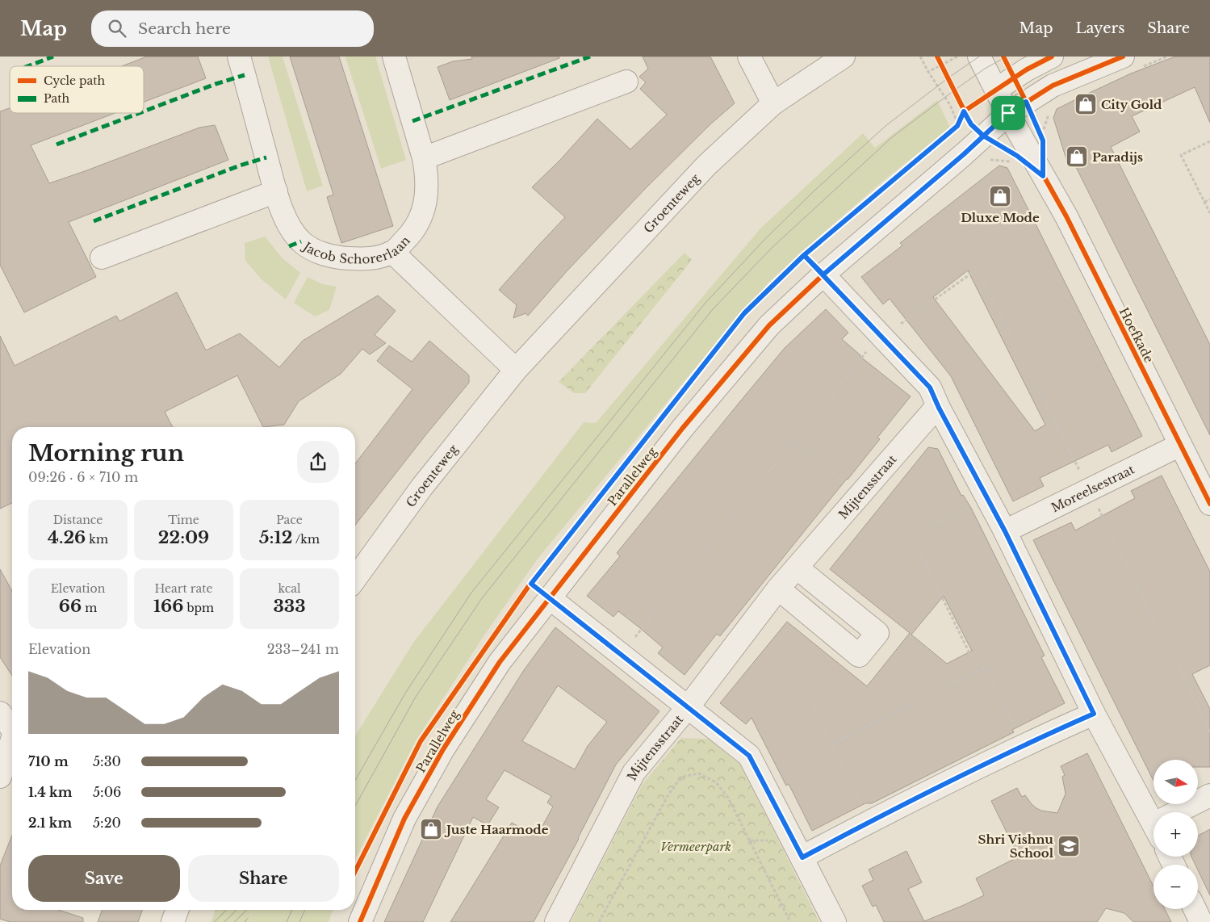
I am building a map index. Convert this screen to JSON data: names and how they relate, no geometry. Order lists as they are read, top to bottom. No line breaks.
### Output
{"streets":{"street":["Groenteweg","Jacob Schorerlaan","Hoefkade","Parallelweg","Mijtensstraat","Moreelsestraat"]},"crossings":[["Hoefkade","Parallelweg"],["Hoefkade","Moreelsestraat"]],"parks":["Vermeerpark"],"places":{"shop":["City Gold","Paradijs","Dluxe Mode","Juste Haarmode"],"school or university":["Shri Vishnu School"]},"legend":["Cycle path","Path"],"north":"right","page":{"header":"Map","search":"Search here","nav":["Map","Layers","Share"],"heading":["Morning run","09:26 · 6 × 710 m"],"stats":[["Distance","4.26 km"],["Time","22:09"],["Pace","5:12 /km"],["Elevation","66 m"],["Heart rate","166 bpm"],["kcal","333"]],"chart":["Elevation","233–241 m"],"list":[{"name":"710 m","note":"5:30"},{"name":"1.4 km","note":"5:06"},{"name":"2.1 km","note":"5:20"}],"map_buttons":["+","−"],"buttons":["Save","Share"]}}
